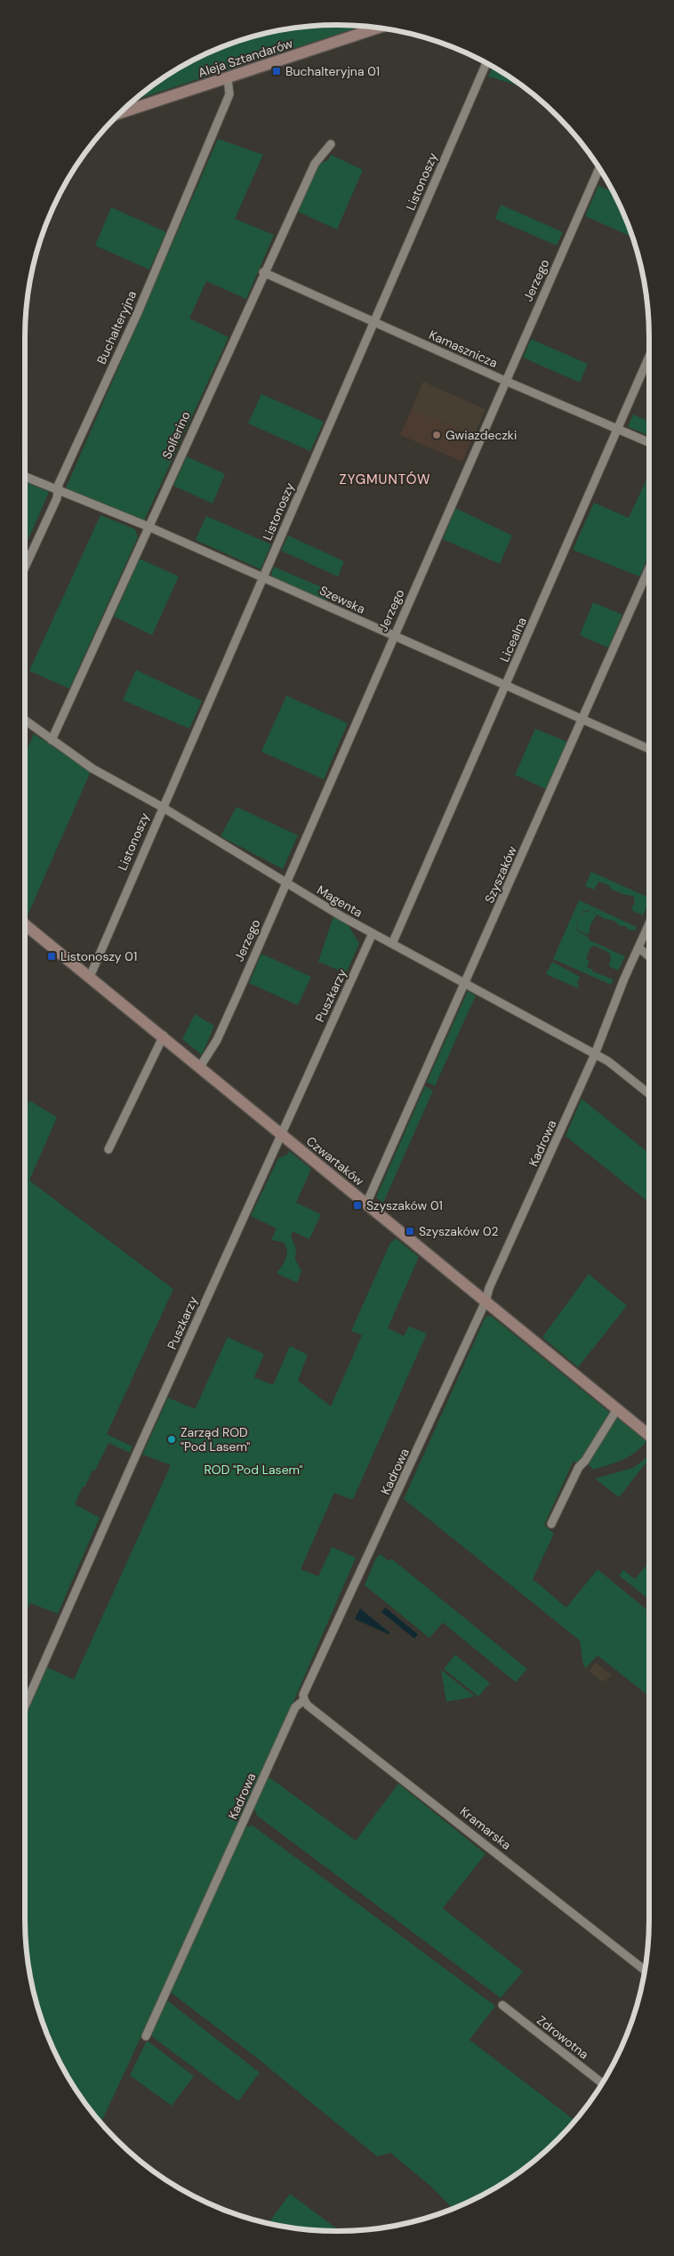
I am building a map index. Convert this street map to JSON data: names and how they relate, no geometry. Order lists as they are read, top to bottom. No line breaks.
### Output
{"streets":{"street":["Aleja Sztandarów","Listonoszy","Jerzego","Buchalteryjna","Kamasznicza","Solferino","Szewska","Licealna","Szyszaków","Magenta","Puszkarzy","Kadrowa","Czwartaków","Kramarska","Zdrowotna"]},"crossings":[["Aleja Sztandarów","Buchalteryjna"],["Listonoszy","Kamasznicza"],["Listonoszy","Szewska"],["Listonoszy","Magenta"],["Listonoszy","Czwartaków"],["Jerzego","Kamasznicza"],["Jerzego","Szewska"],["Jerzego","Magenta"],["Jerzego","Czwartaków"],["Buchalteryjna","Szewska"],["Kamasznicza","Solferino"],["Kamasznicza","Licealna"],["Solferino","Szewska"],["Solferino","Magenta"],["Szewska","Licealna"],["Szewska","Szyszaków"],["Licealna","Magenta"],["Szyszaków","Magenta"],["Szyszaków","Czwartaków"],["Magenta","Puszkarzy"],["Magenta","Kadrowa"],["Puszkarzy","Czwartaków"],["Kadrowa","Czwartaków"],["Kadrowa","Kramarska"]],"districts":["ZYGMUNTÓW"],"parks":["ROD \"Pod Lasem\""],"places":{"transit":["Buchalteryjna 01","Listonoszy 01","Szyszaków 01","Szyszaków 02"],"other":["Gwiazdeczki","Zarząd ROD \"Pod Lasem\""]}}
